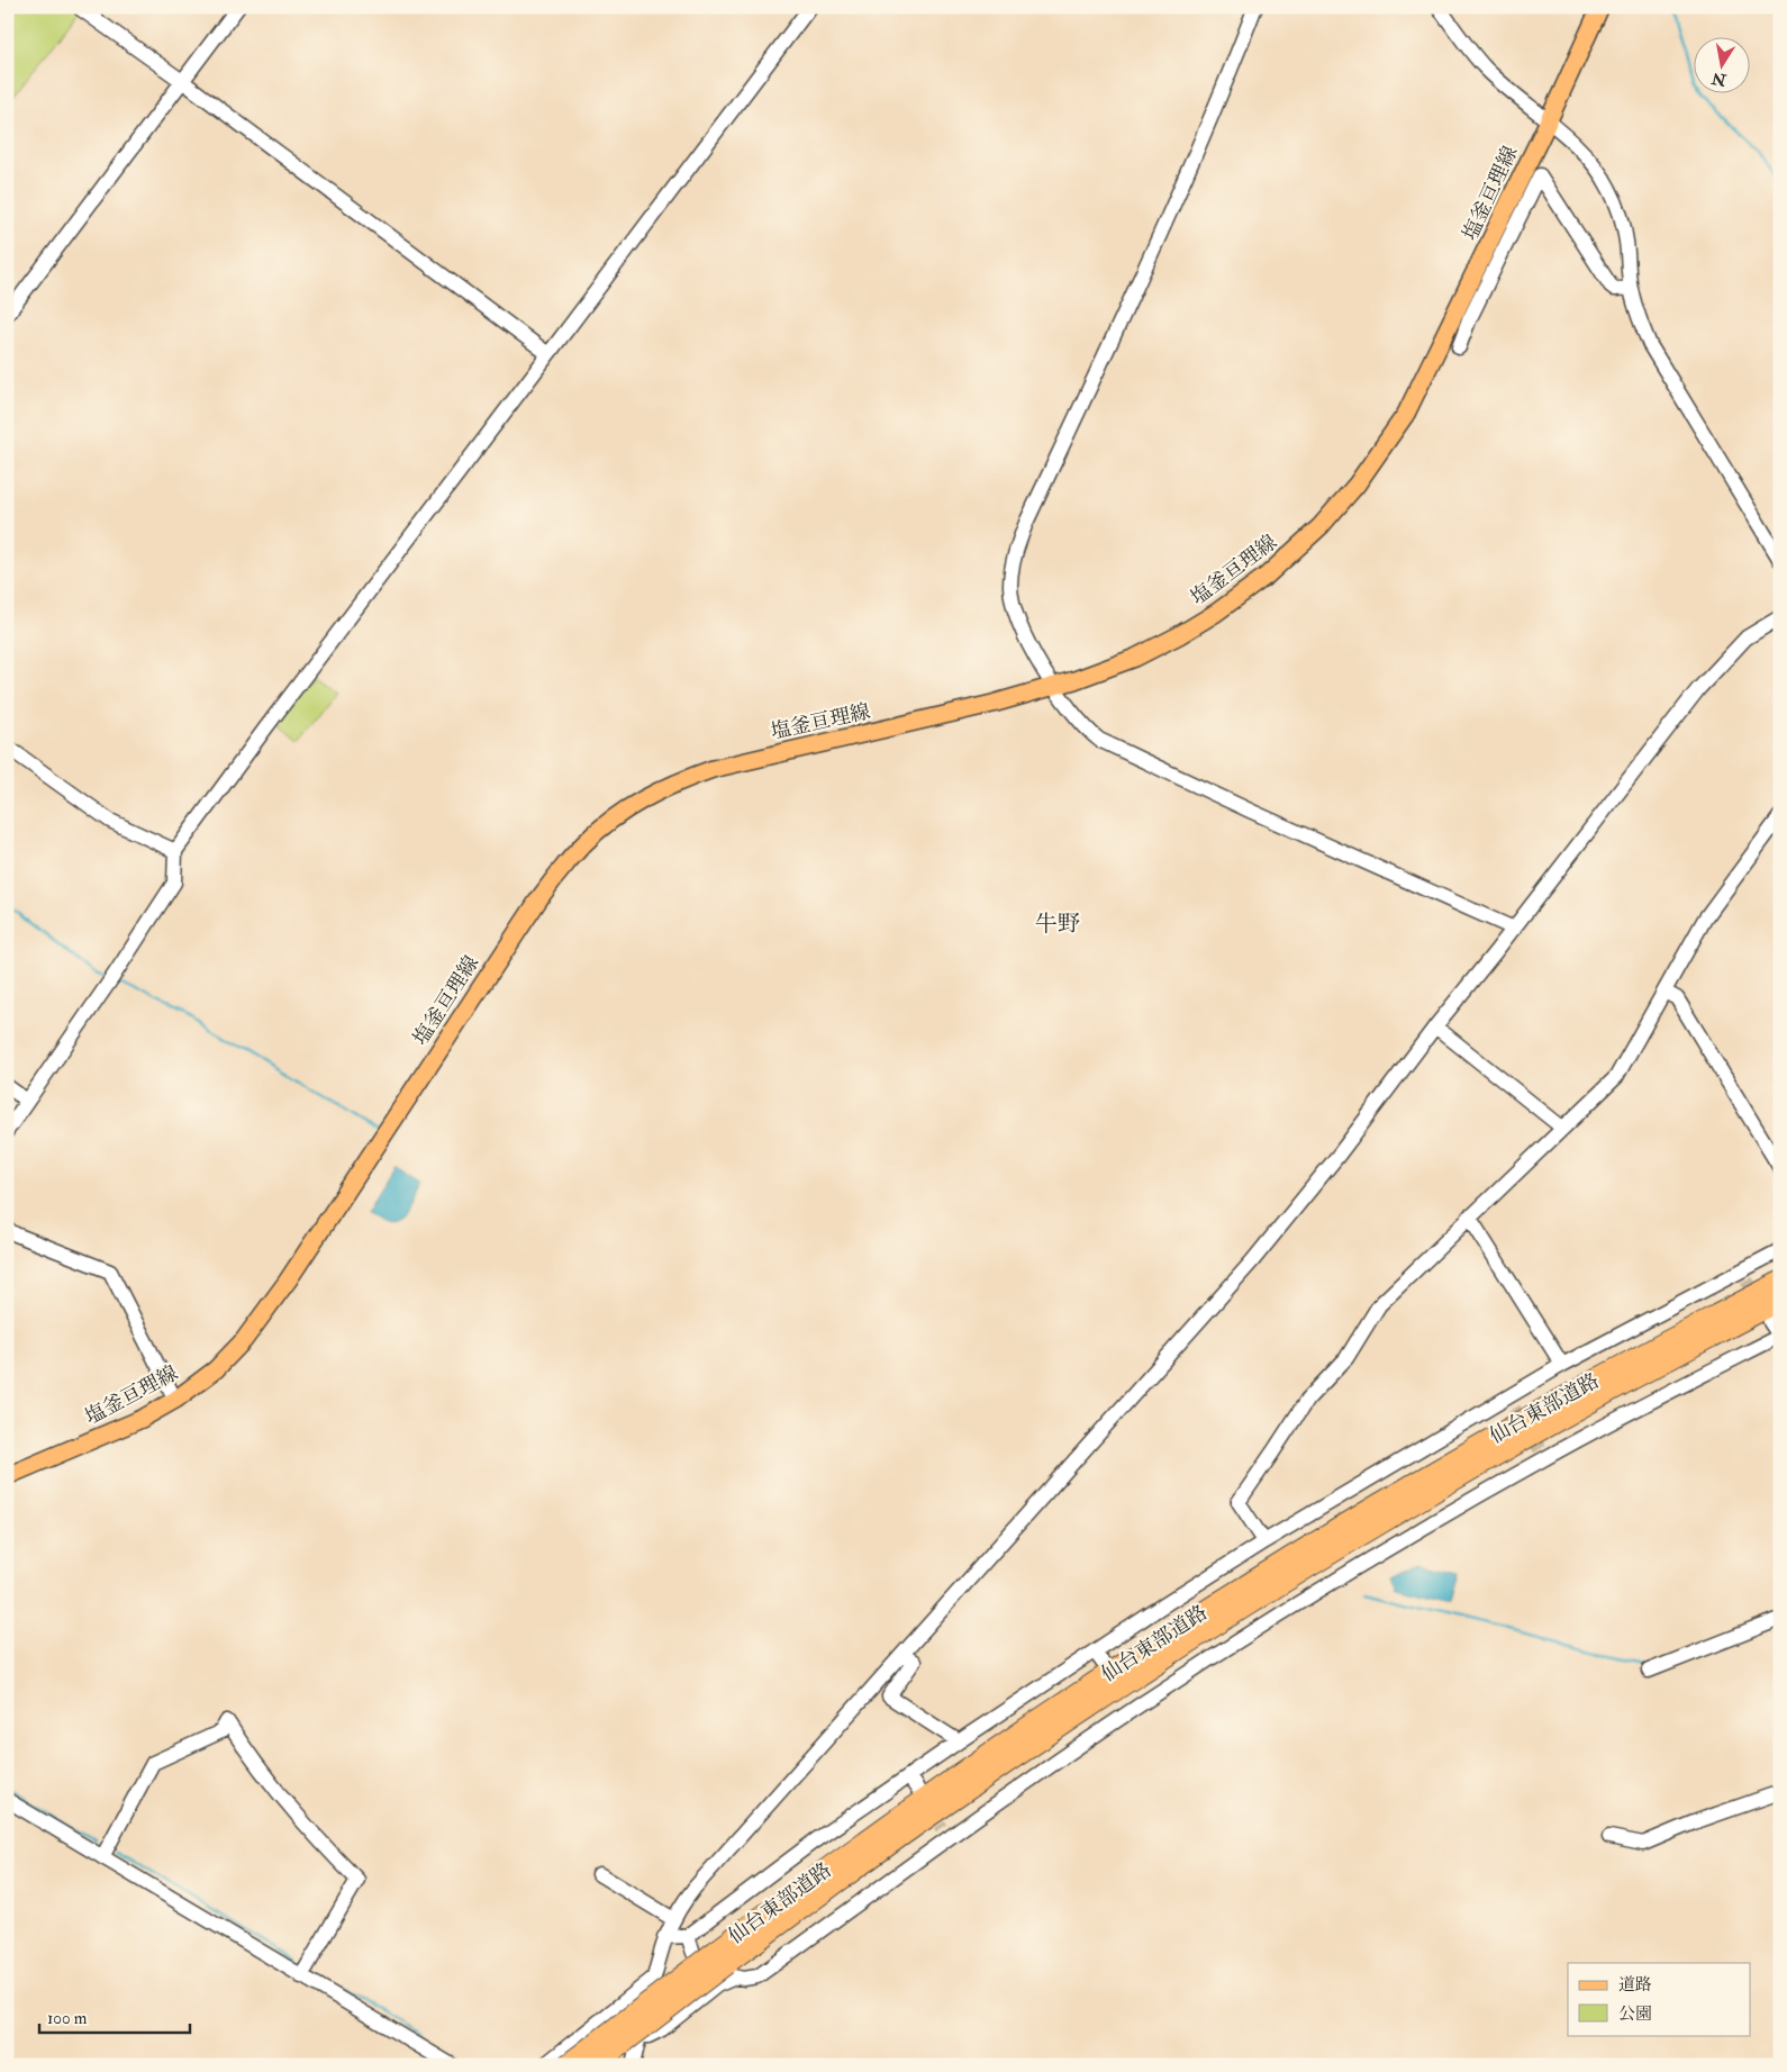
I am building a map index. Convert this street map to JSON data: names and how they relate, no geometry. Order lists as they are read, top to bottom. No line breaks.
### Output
{"streets":{"highway":["仙台東部道路"],"main road":["塩釜亘理線"]},"districts":["牛野"],"legend":["道路","公園"],"scale_bar":"100 m","north":"bottom"}
